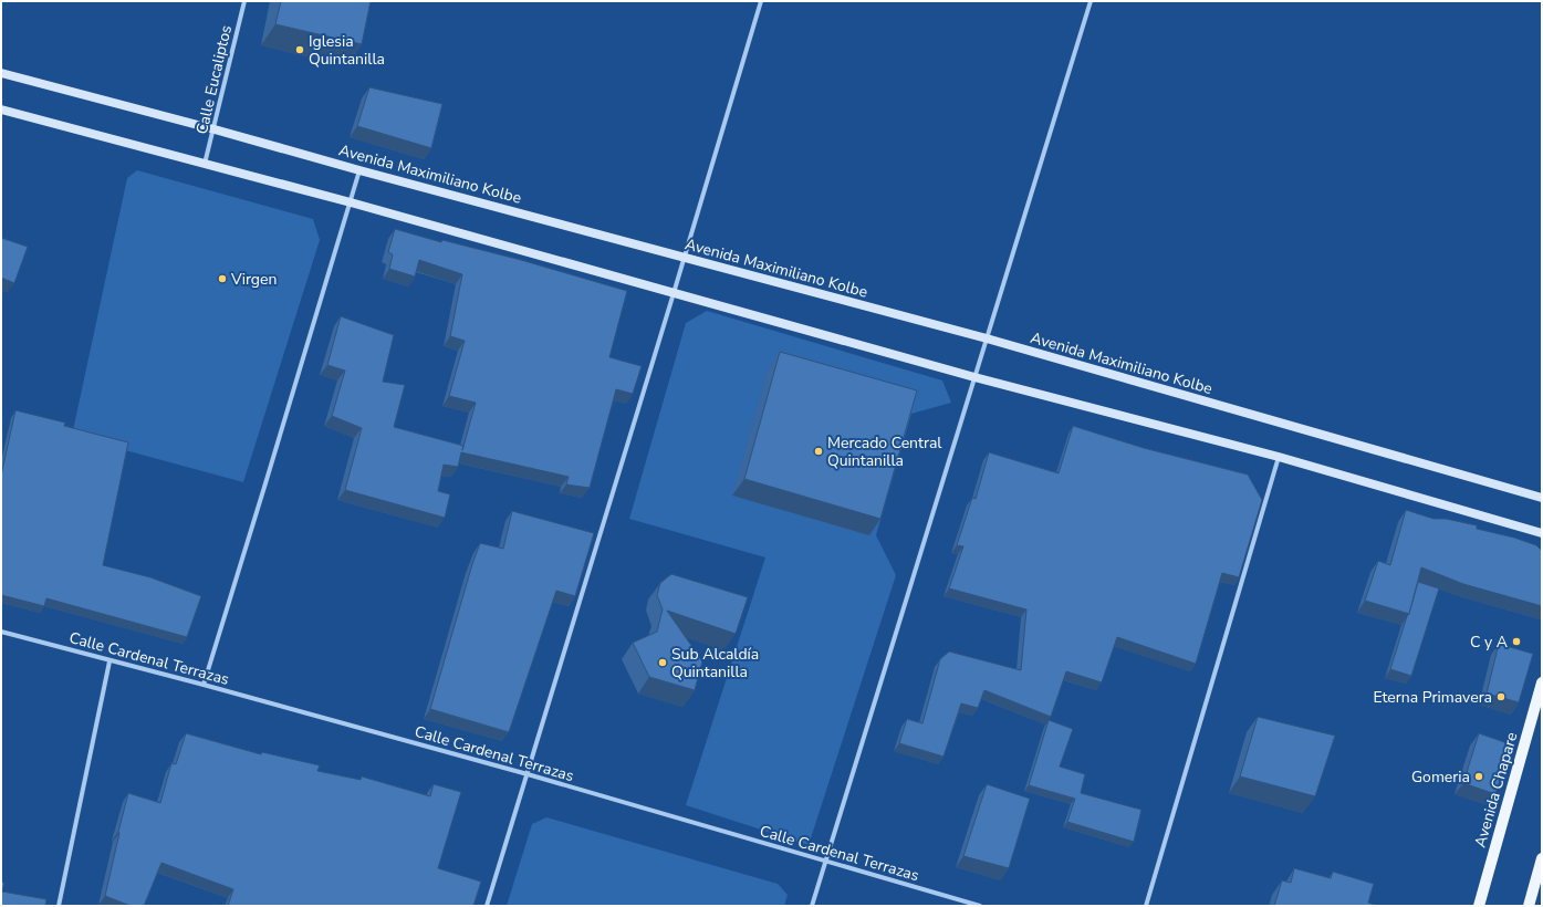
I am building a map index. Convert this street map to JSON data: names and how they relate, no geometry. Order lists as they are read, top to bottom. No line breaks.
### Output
{"streets":{"main road":["Avenida Maximiliano Kolbe","Avenida Chapare"],"street":["Calle Eucaliptos","Calle Cardenal Terrazas"]},"crossings":[["Calle Eucaliptos","Avenida Maximiliano Kolbe"]],"places":["Iglesia Quintanilla","Virgen","Mercado Central Quintanilla","C y A","Sub Alcaldía Quintanilla","Eterna Primavera","Gomeria"]}
